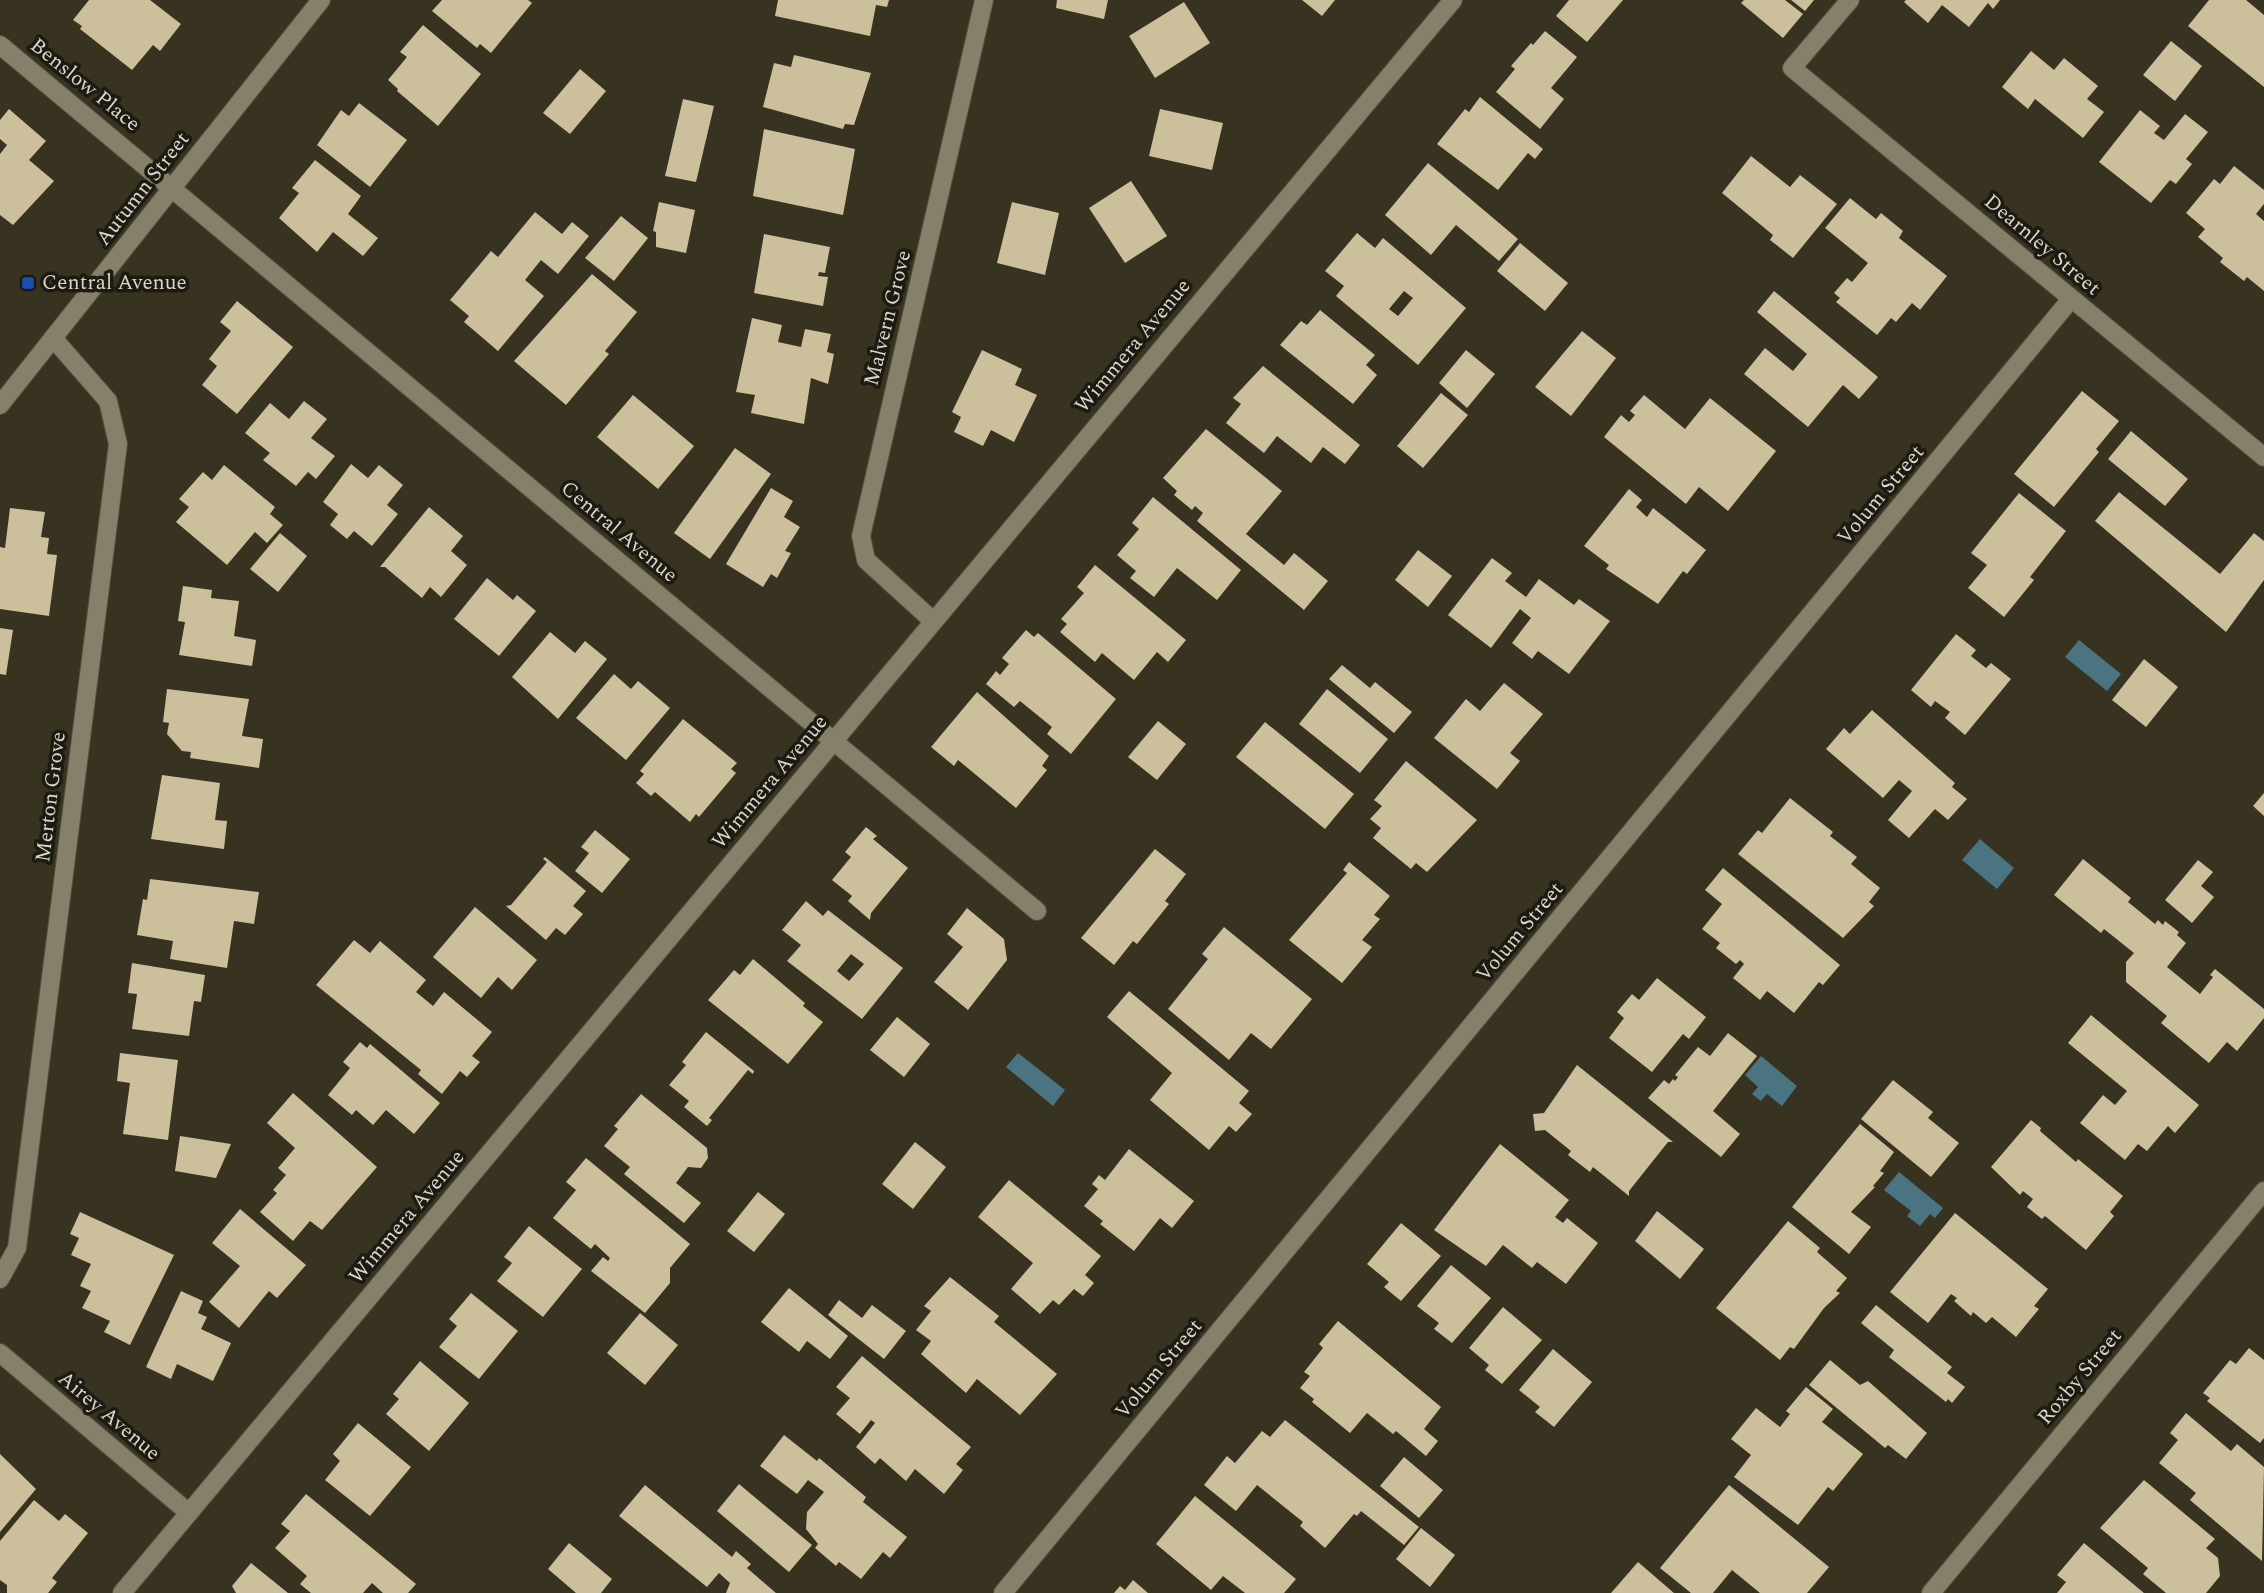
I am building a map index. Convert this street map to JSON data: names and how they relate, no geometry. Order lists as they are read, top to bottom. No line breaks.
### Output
{"streets":{"street":["Benslow Place","Autumn Street","Dearnley Street","Malvern Grove","Wimmera Avenue","Volum Street","Central Avenue","Merton Grove","Roxby Street","Airey Avenue"]},"crossings":[["Benslow Place","Autumn Street"],["Benslow Place","Central Avenue"],["Autumn Street","Central Avenue"],["Autumn Street","Merton Grove"],["Dearnley Street","Volum Street"],["Malvern Grove","Wimmera Avenue"],["Wimmera Avenue","Central Avenue"],["Wimmera Avenue","Airey Avenue"]],"places":{"transit":["Central Avenue"]}}
